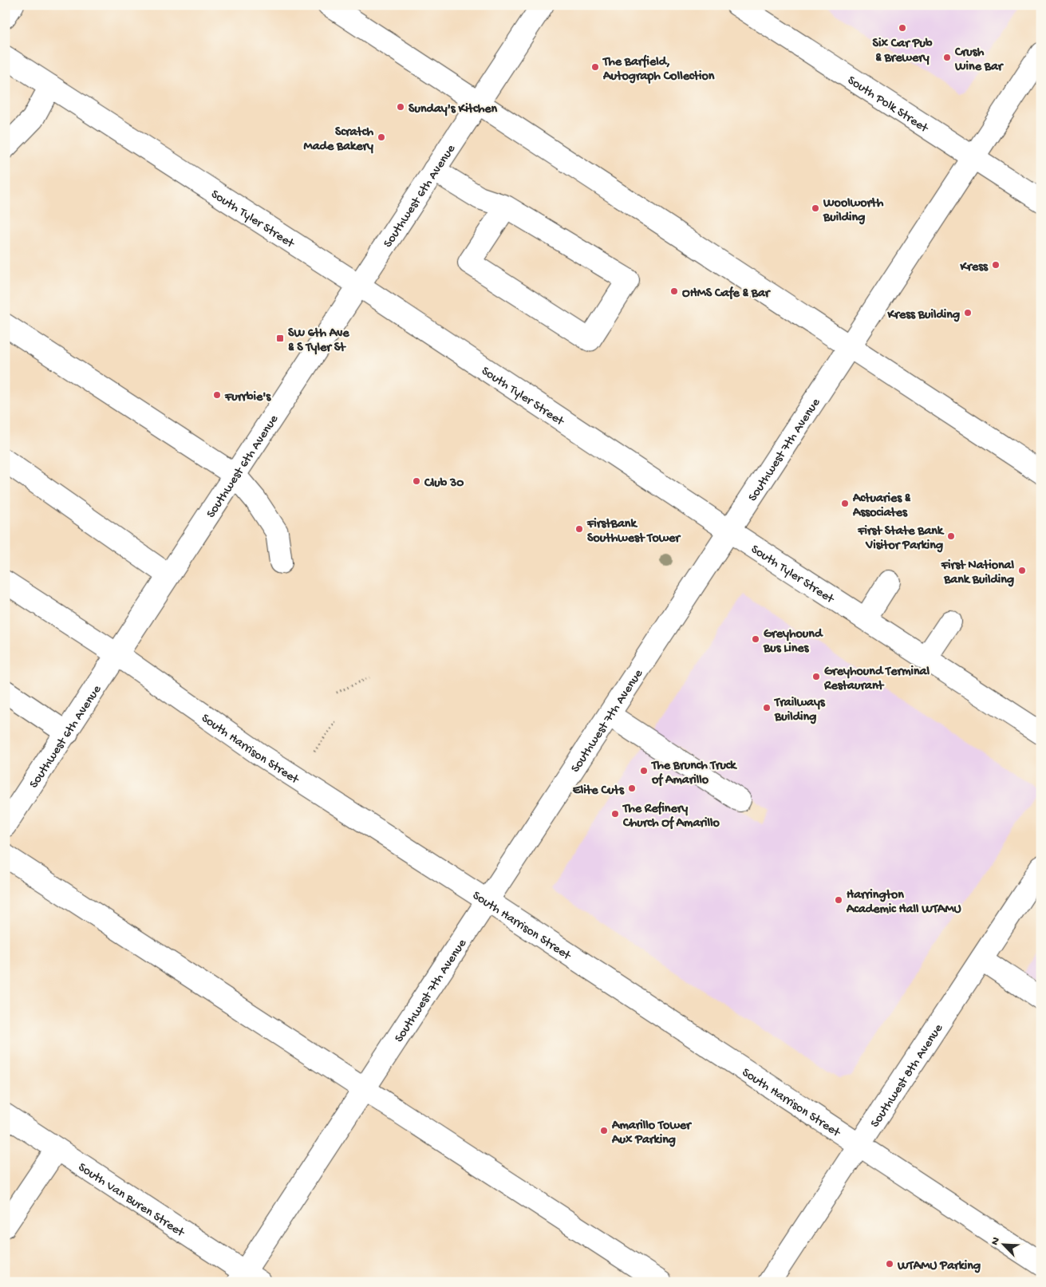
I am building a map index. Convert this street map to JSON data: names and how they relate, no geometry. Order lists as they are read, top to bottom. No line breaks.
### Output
{"streets":{"main road":["South Polk Street","Southwest 6th Avenue","South Tyler Street","Southwest 7th Avenue","South Harrison Street","Southwest 8th Avenue","South Van Buren Street"]},"crossings":[["South Polk Street","Southwest 7th Avenue"],["Southwest 6th Avenue","South Tyler Street"],["Southwest 6th Avenue","South Harrison Street"],["South Tyler Street","Southwest 7th Avenue"],["Southwest 7th Avenue","South Harrison Street"],["Southwest 7th Avenue","South Van Buren Street"],["South Harrison Street","Southwest 8th Avenue"]],"places":{"other":["Six Car Pub & Brewery","Crush Wine Bar","The Barfield, Autograph Collection","Sunday's Kitchen","Scratch Made Bakery","Woolworth Building","Kress","OHMS Cafe & Bar","Kress Building","Furrbie's","Club 30","Actuaries & Associates","FirstBank Southwest Tower","First State Bank Visitor Parking","First National Bank Building","Greyhound Bus Lines","Greyhound Terminal Restaurant","Trailways Building","The Brunch Truck of Amarillo","Elite Cuts","The Refinery Church Of Amarillo","Harrington Academic Hall WTAMU","Amarillo Tower Aux Parking","WTAMU Parking"],"transit":["SW 6th Ave & S Tyler St"]},"north":"top left"}
